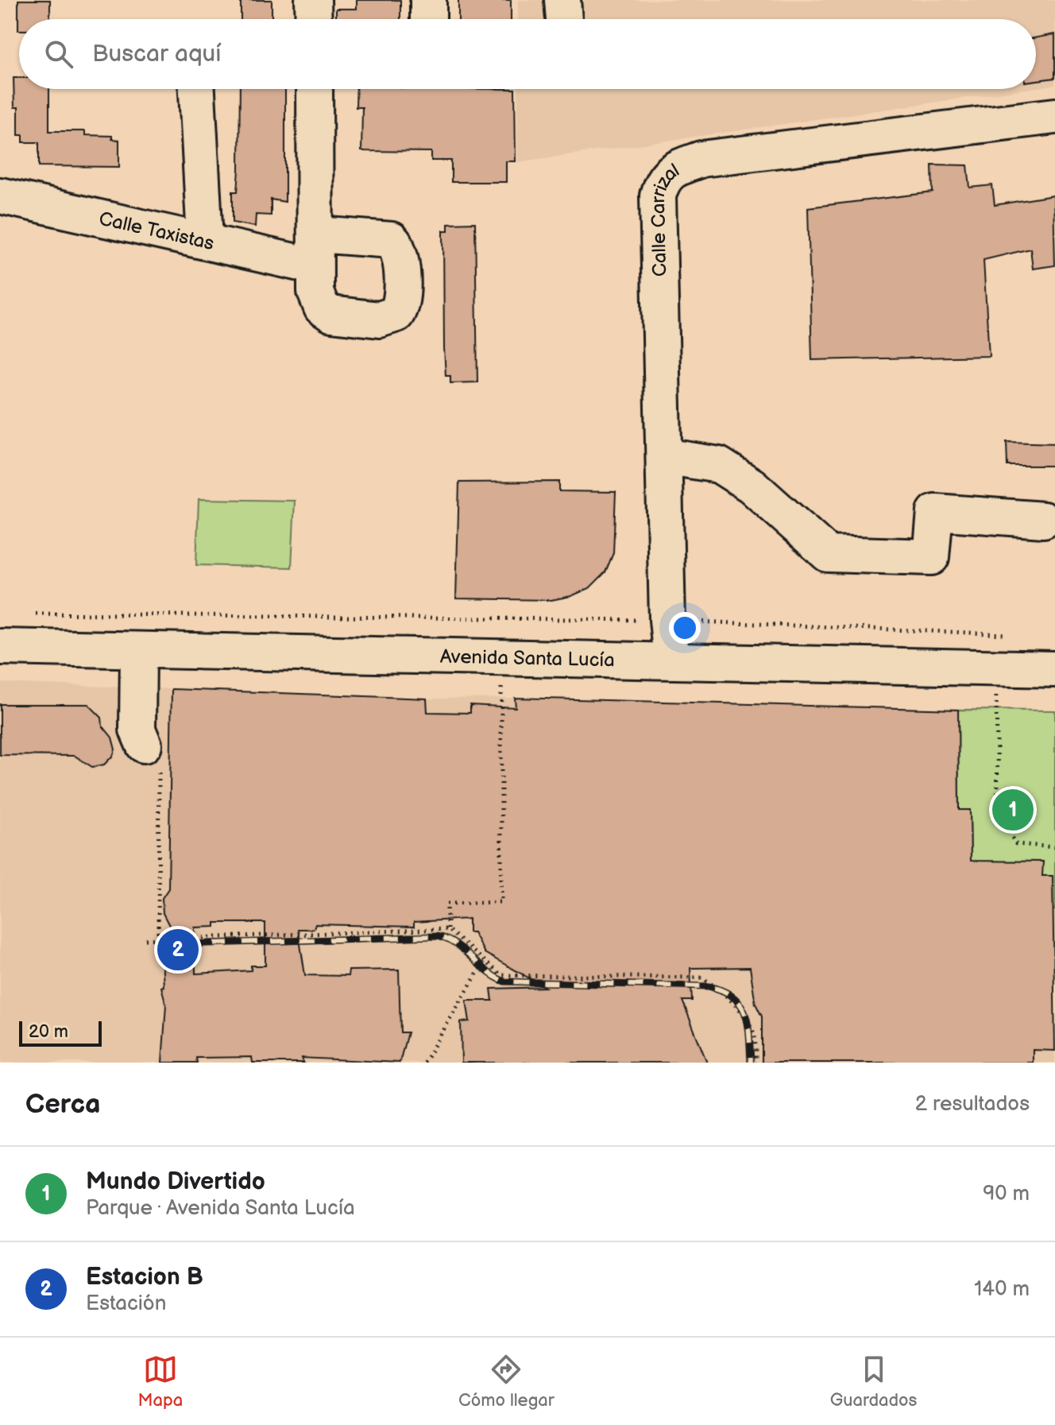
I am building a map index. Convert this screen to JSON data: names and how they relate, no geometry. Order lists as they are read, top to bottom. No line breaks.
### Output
{"streets":{"street":["Calle Carrizal","Calle Taxistas","Avenida Santa Lucía"]},"crossings":[["Calle Carrizal","Avenida Santa Lucía"]],"scale_bar":"20 m","page":{"search":"Buscar aquí","pins":["1","2"],"scale":"20 m","heading":["Cerca","2 resultados"],"list":[{"mark":"1","name":"Mundo Divertido","note":"Parque · Avenida Santa Lucía","value":"90 m"},{"mark":"2","name":"Estacion B","note":"Estación","value":"140 m"}],"nav":["Mapa","Cómo llegar","Guardados"]}}
